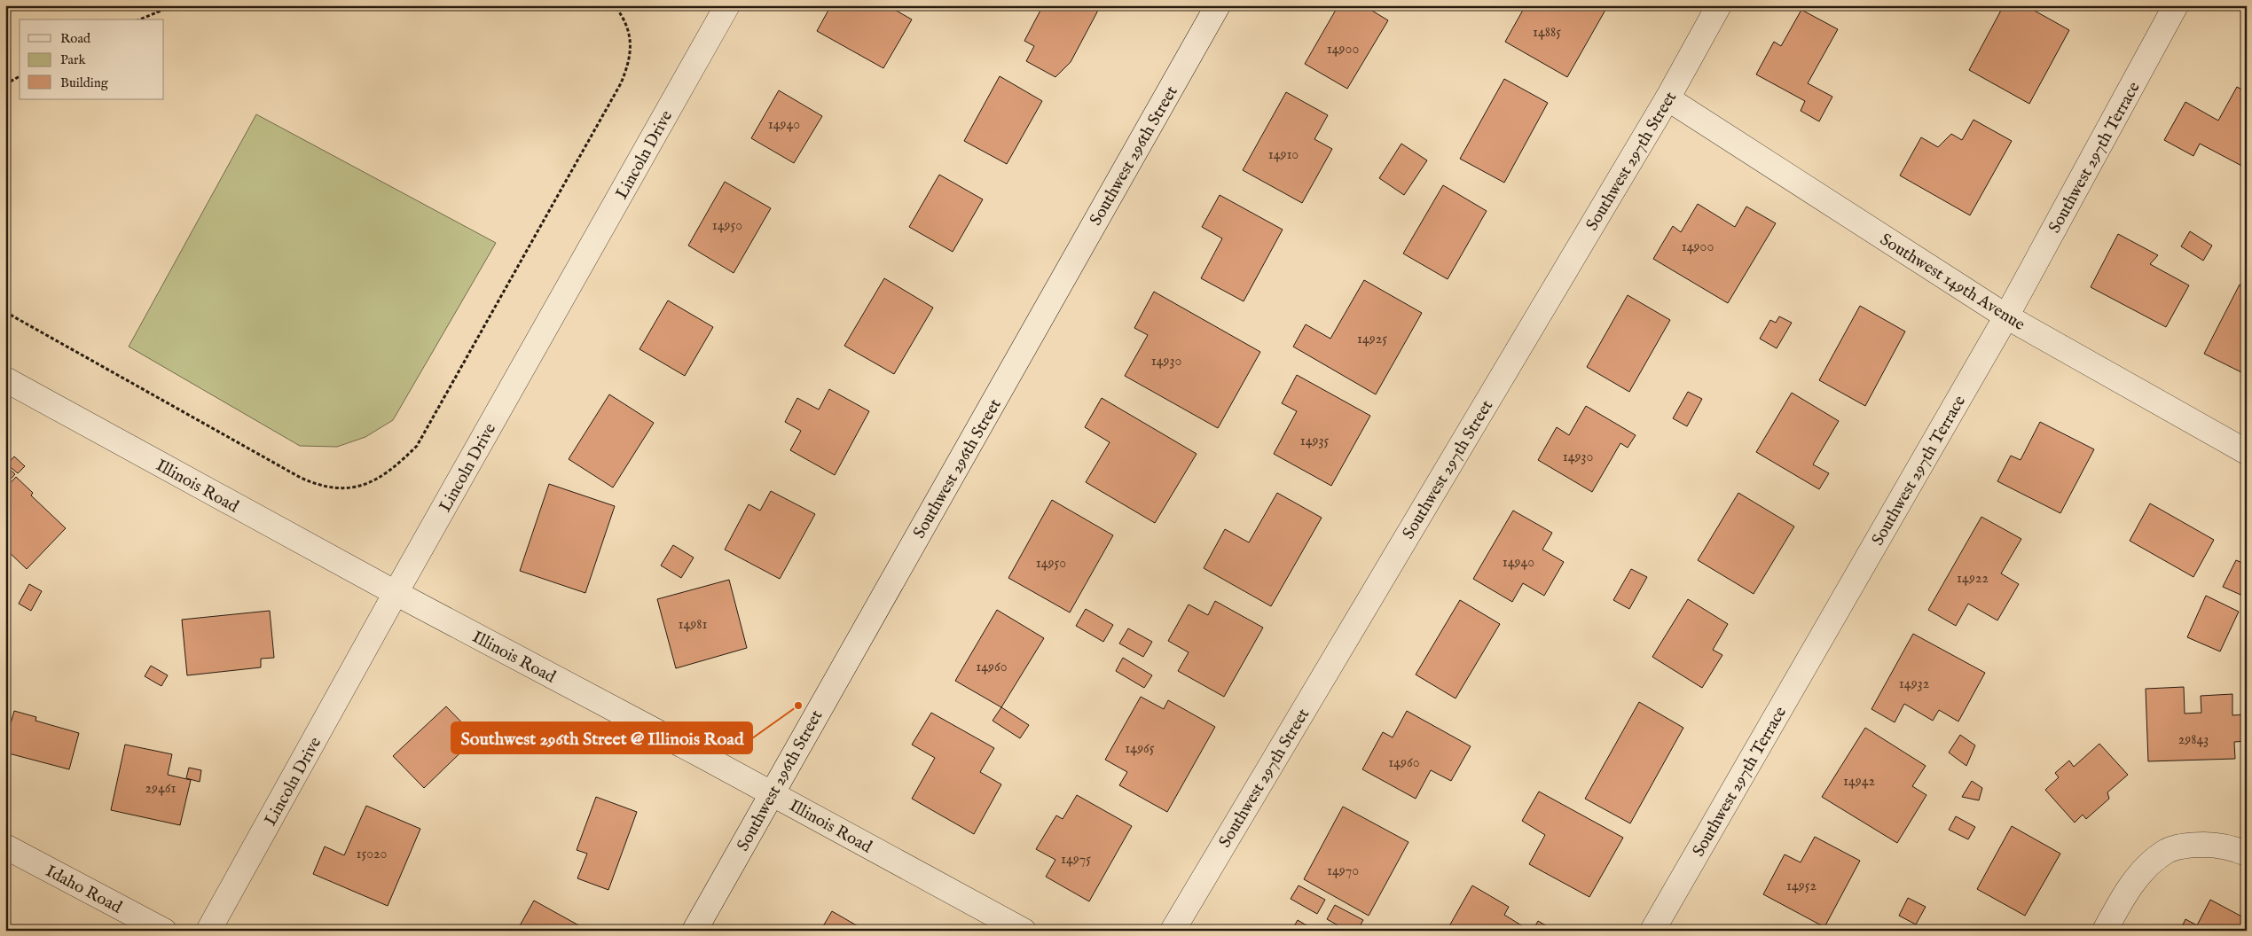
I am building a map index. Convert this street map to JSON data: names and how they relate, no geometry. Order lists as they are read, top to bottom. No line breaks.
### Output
{"streets":{"street":["Lincoln Drive","Southwest 296th Street","Southwest 297th Terrace","Southwest 297th Street","Southwest 149th Avenue","Illinois Road","Idaho Road"]},"crossings":[["Lincoln Drive","Illinois Road"],["Southwest 296th Street","Illinois Road"],["Southwest 297th Terrace","Southwest 149th Avenue"],["Southwest 297th Street","Southwest 149th Avenue"]],"places":["Southwest 296th Street @ Illinois Road"],"house_numbers":["14885","14900","14940","14910","14950","14900","14925","14930","14935","14930","14940","14950","14922","14981","14960","14932","29843","14965","14960","14942","29461","15020","14975","14970","14952"],"legend":["Road","Park","Building"]}
